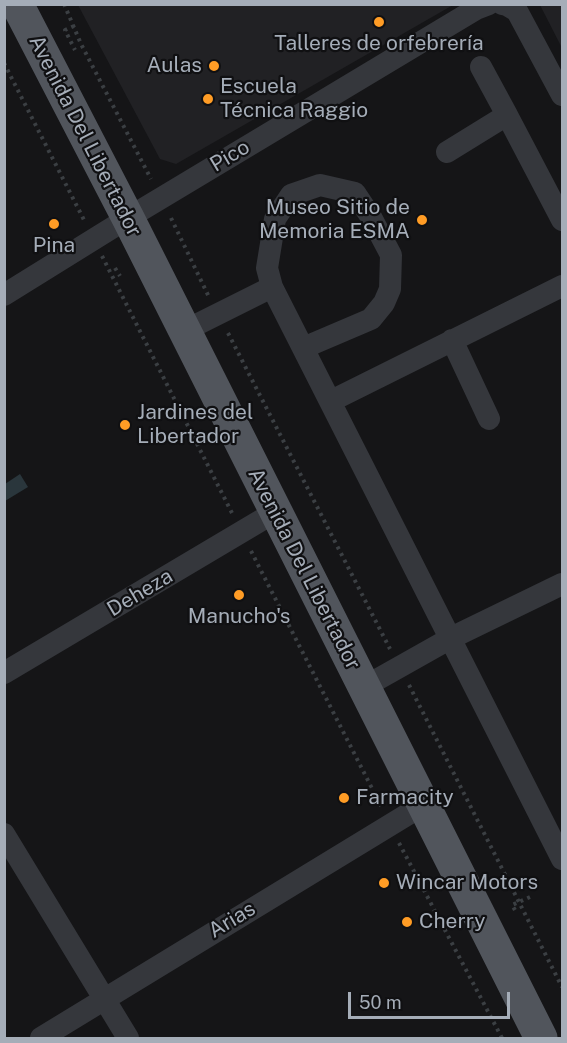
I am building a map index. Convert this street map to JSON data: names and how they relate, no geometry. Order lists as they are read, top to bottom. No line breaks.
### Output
{"streets":{"main road":["Avenida Del Libertador"],"street":["Pico","Deheza","Arias"]},"crossings":[["Avenida Del Libertador","Pico"],["Avenida Del Libertador","Deheza"],["Avenida Del Libertador","Arias"]],"places":["Talleres de orfebrería","Aulas","Escuela Técnica Raggio","Museo Sitio de Memoria ESMA","Pina","Jardines del Libertador","Manucho's","Farmacity","Wincar Motors","Cherry"],"scale_bar":"50 m"}
